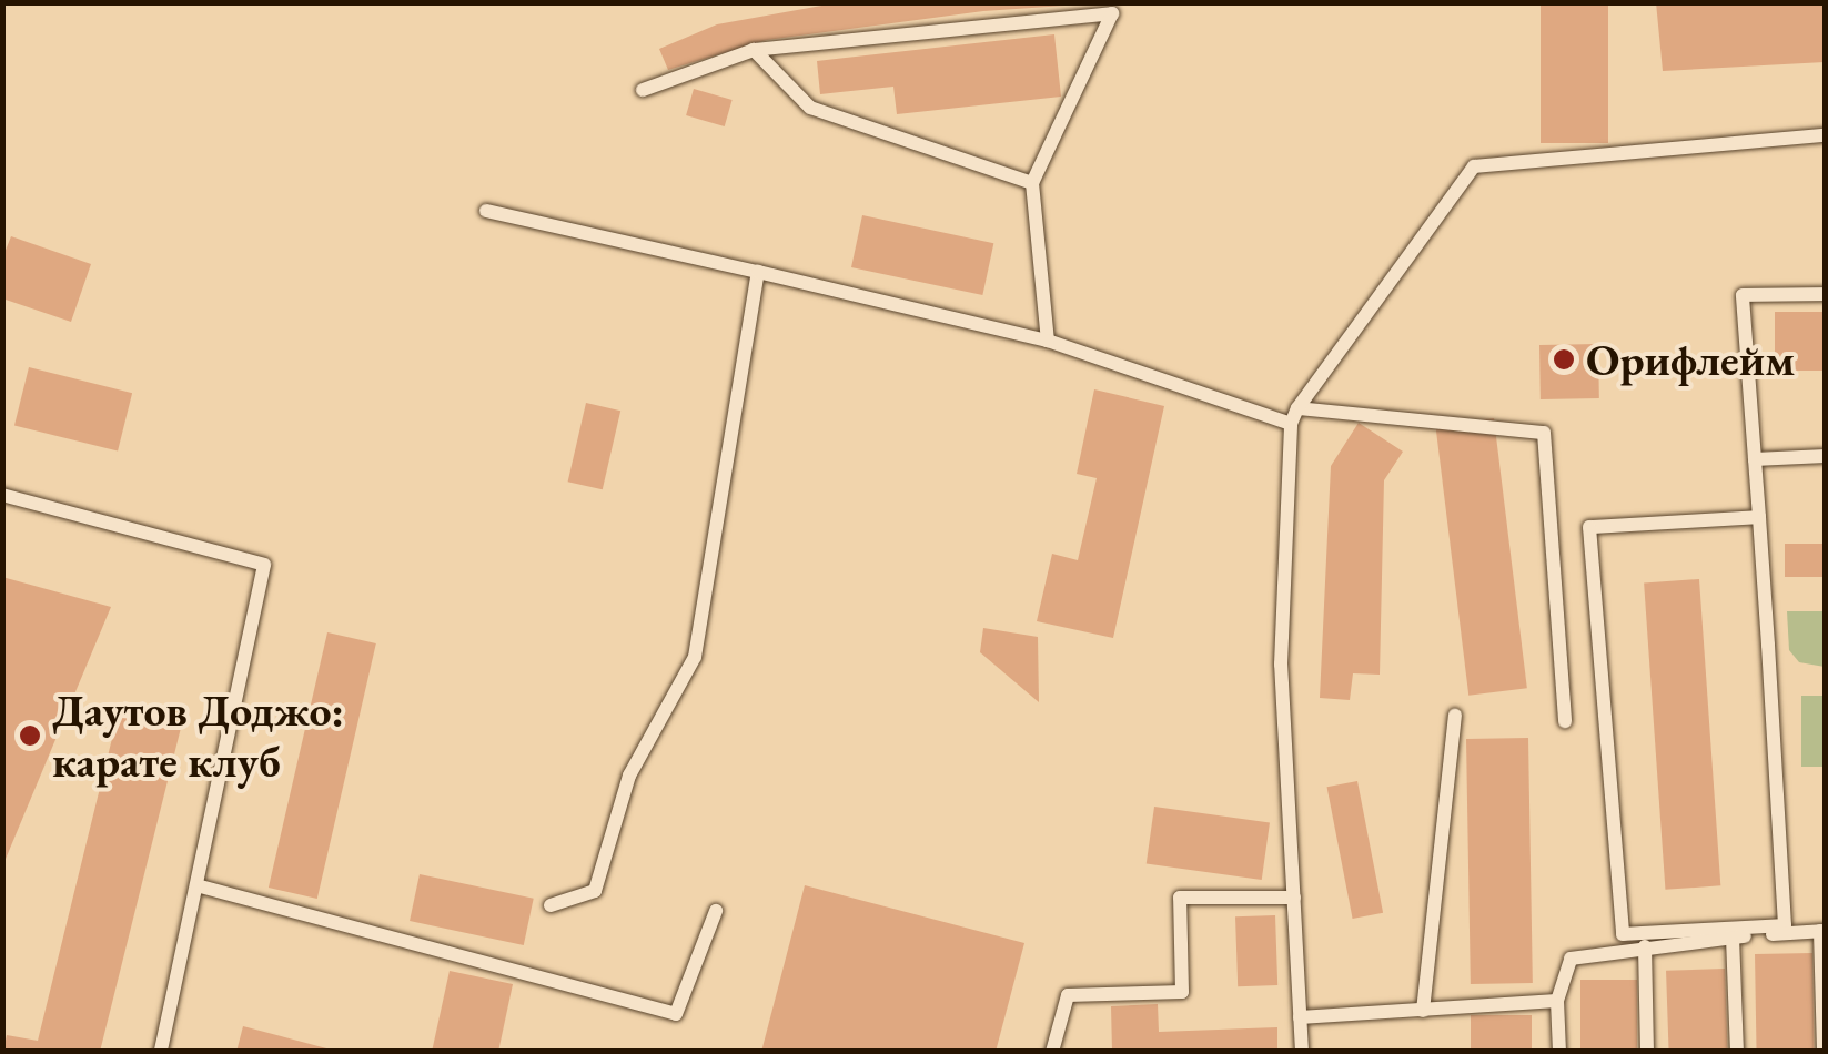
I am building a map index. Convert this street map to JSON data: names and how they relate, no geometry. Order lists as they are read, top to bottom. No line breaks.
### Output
{"places":["Орифлейм","Даутов Доджо: карате клуб"]}
